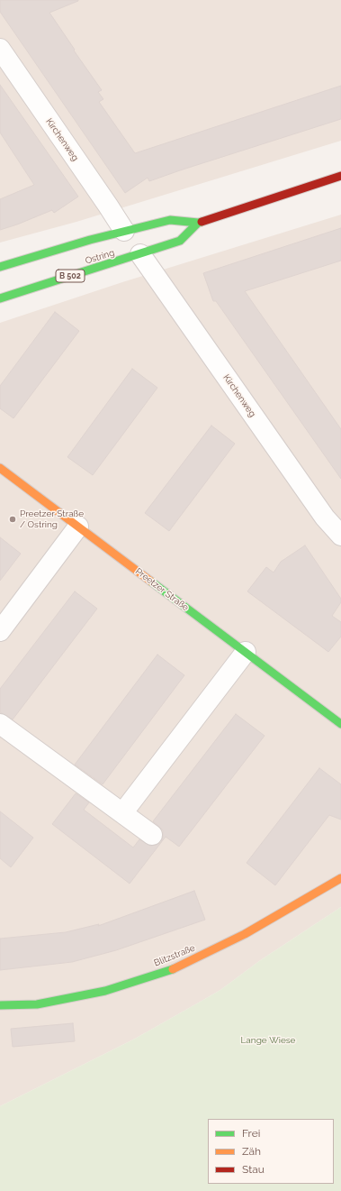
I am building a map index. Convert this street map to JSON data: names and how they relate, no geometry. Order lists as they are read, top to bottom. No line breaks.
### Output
{"streets":{"street":["Kirchenweg","Ostring","B 502","Preetzer Straße","Blitzstraße"]},"crossings":[["Kirchenweg","Ostring"]],"parks":["Lange Wiese"],"places":["Preetzer Straße / Ostring"],"legend":["Frei","Zäh","Stau"]}
